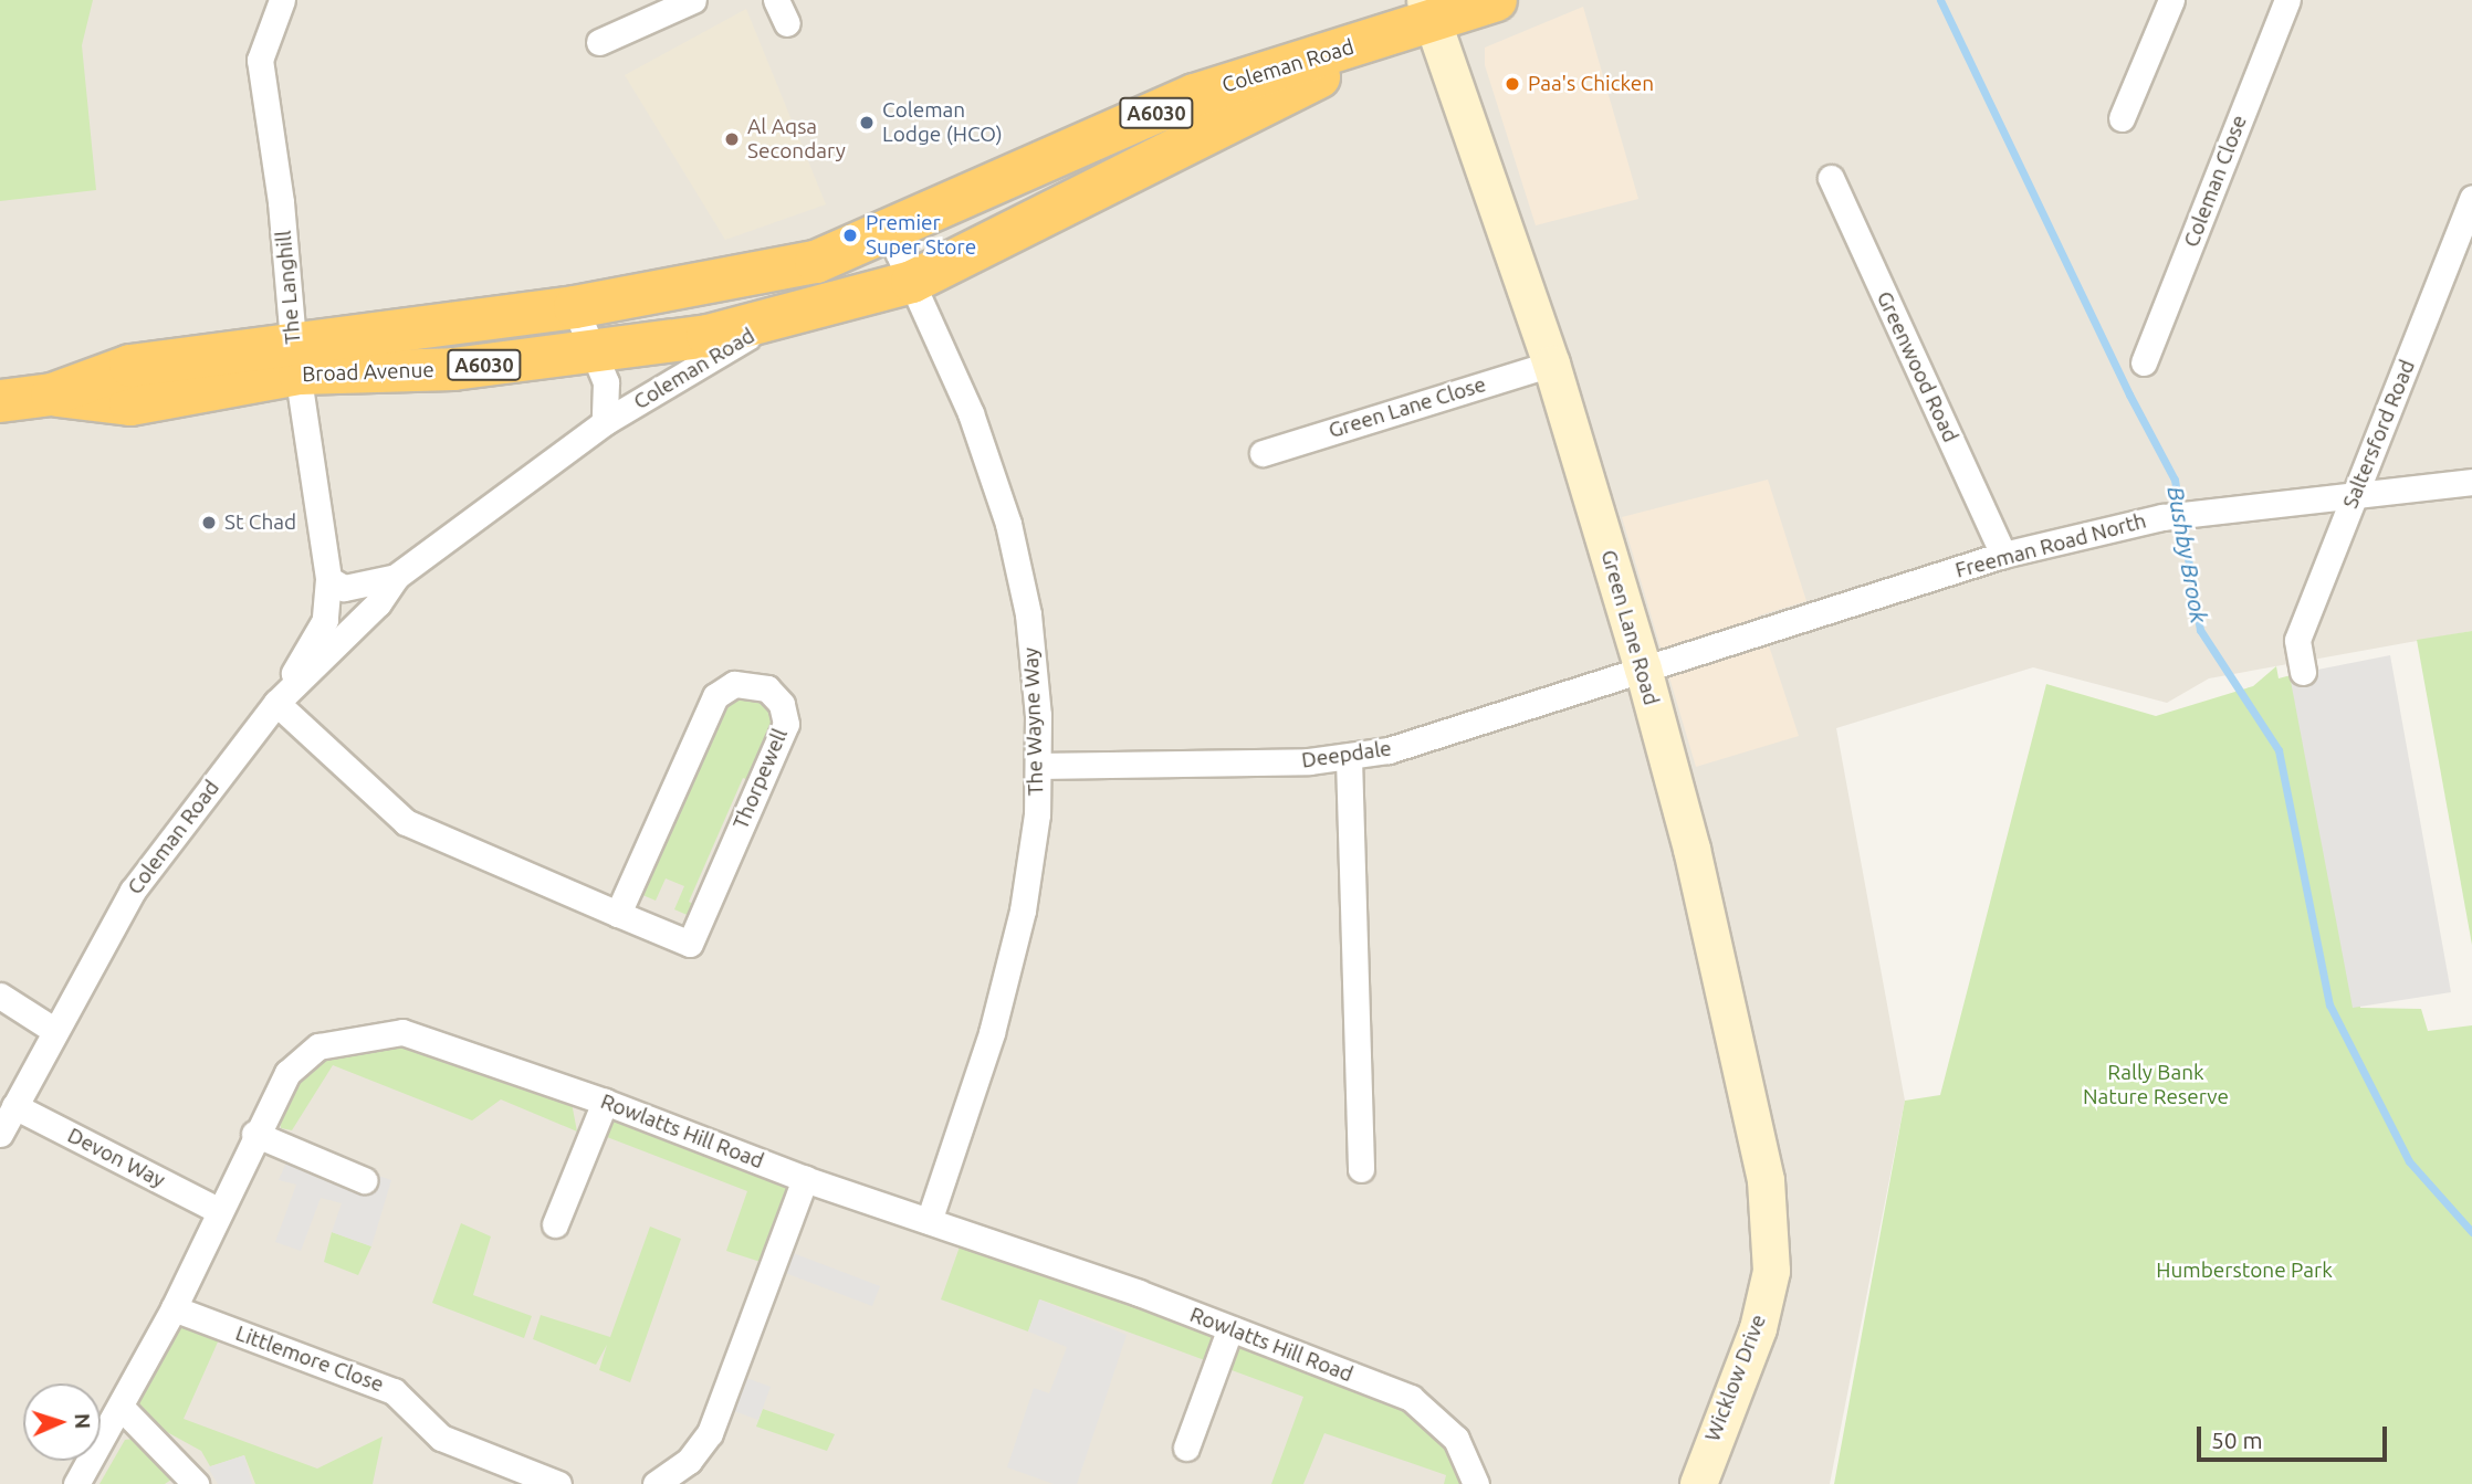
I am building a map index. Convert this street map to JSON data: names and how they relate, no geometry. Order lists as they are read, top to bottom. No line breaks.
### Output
{"streets":{"highway":["Coleman Road","A6030","Broad Avenue"],"street":["Coleman Close","The Langhill","Greenwood Road","Green Lane Close","Saltersford Road","Freeman Road North","Green Lane Road","The Wayne Way","Deepdale","Thorpewell","Rowlatts Hill Road","Devon Way","Littlemore Close","Wicklow Drive"]},"crossings":[["Coleman Road","The Langhill"],["Coleman Road","Broad Avenue"],["Coleman Road","Green Lane Road"],["Coleman Road","The Wayne Way"],["Coleman Road","Thorpewell"],["Coleman Road","Devon Way"],["The Langhill","Broad Avenue"],["The Langhill","Thorpewell"],["Greenwood Road","Freeman Road North"],["Broad Avenue","The Wayne Way"],["Green Lane Close","Green Lane Road"],["Saltersford Road","Freeman Road North"],["Freeman Road North","Green Lane Road"],["Freeman Road North","Deepdale"],["Green Lane Road","Deepdale"],["Green Lane Road","Wicklow Drive"],["The Wayne Way","Deepdale"],["The Wayne Way","Rowlatts Hill Road"],["Rowlatts Hill Road","Devon Way"],["Rowlatts Hill Road","Littlemore Close"]],"water":["Bushby Brook"],"parks":["Rally Bank Nature Reserve","Humberstone Park"],"places":["Paa's Chicken","Coleman Lodge (HCO)","Al Aqsa Secondary","Premier Super Store","St Chad"],"scale_bar":"50 m","north":"right"}
